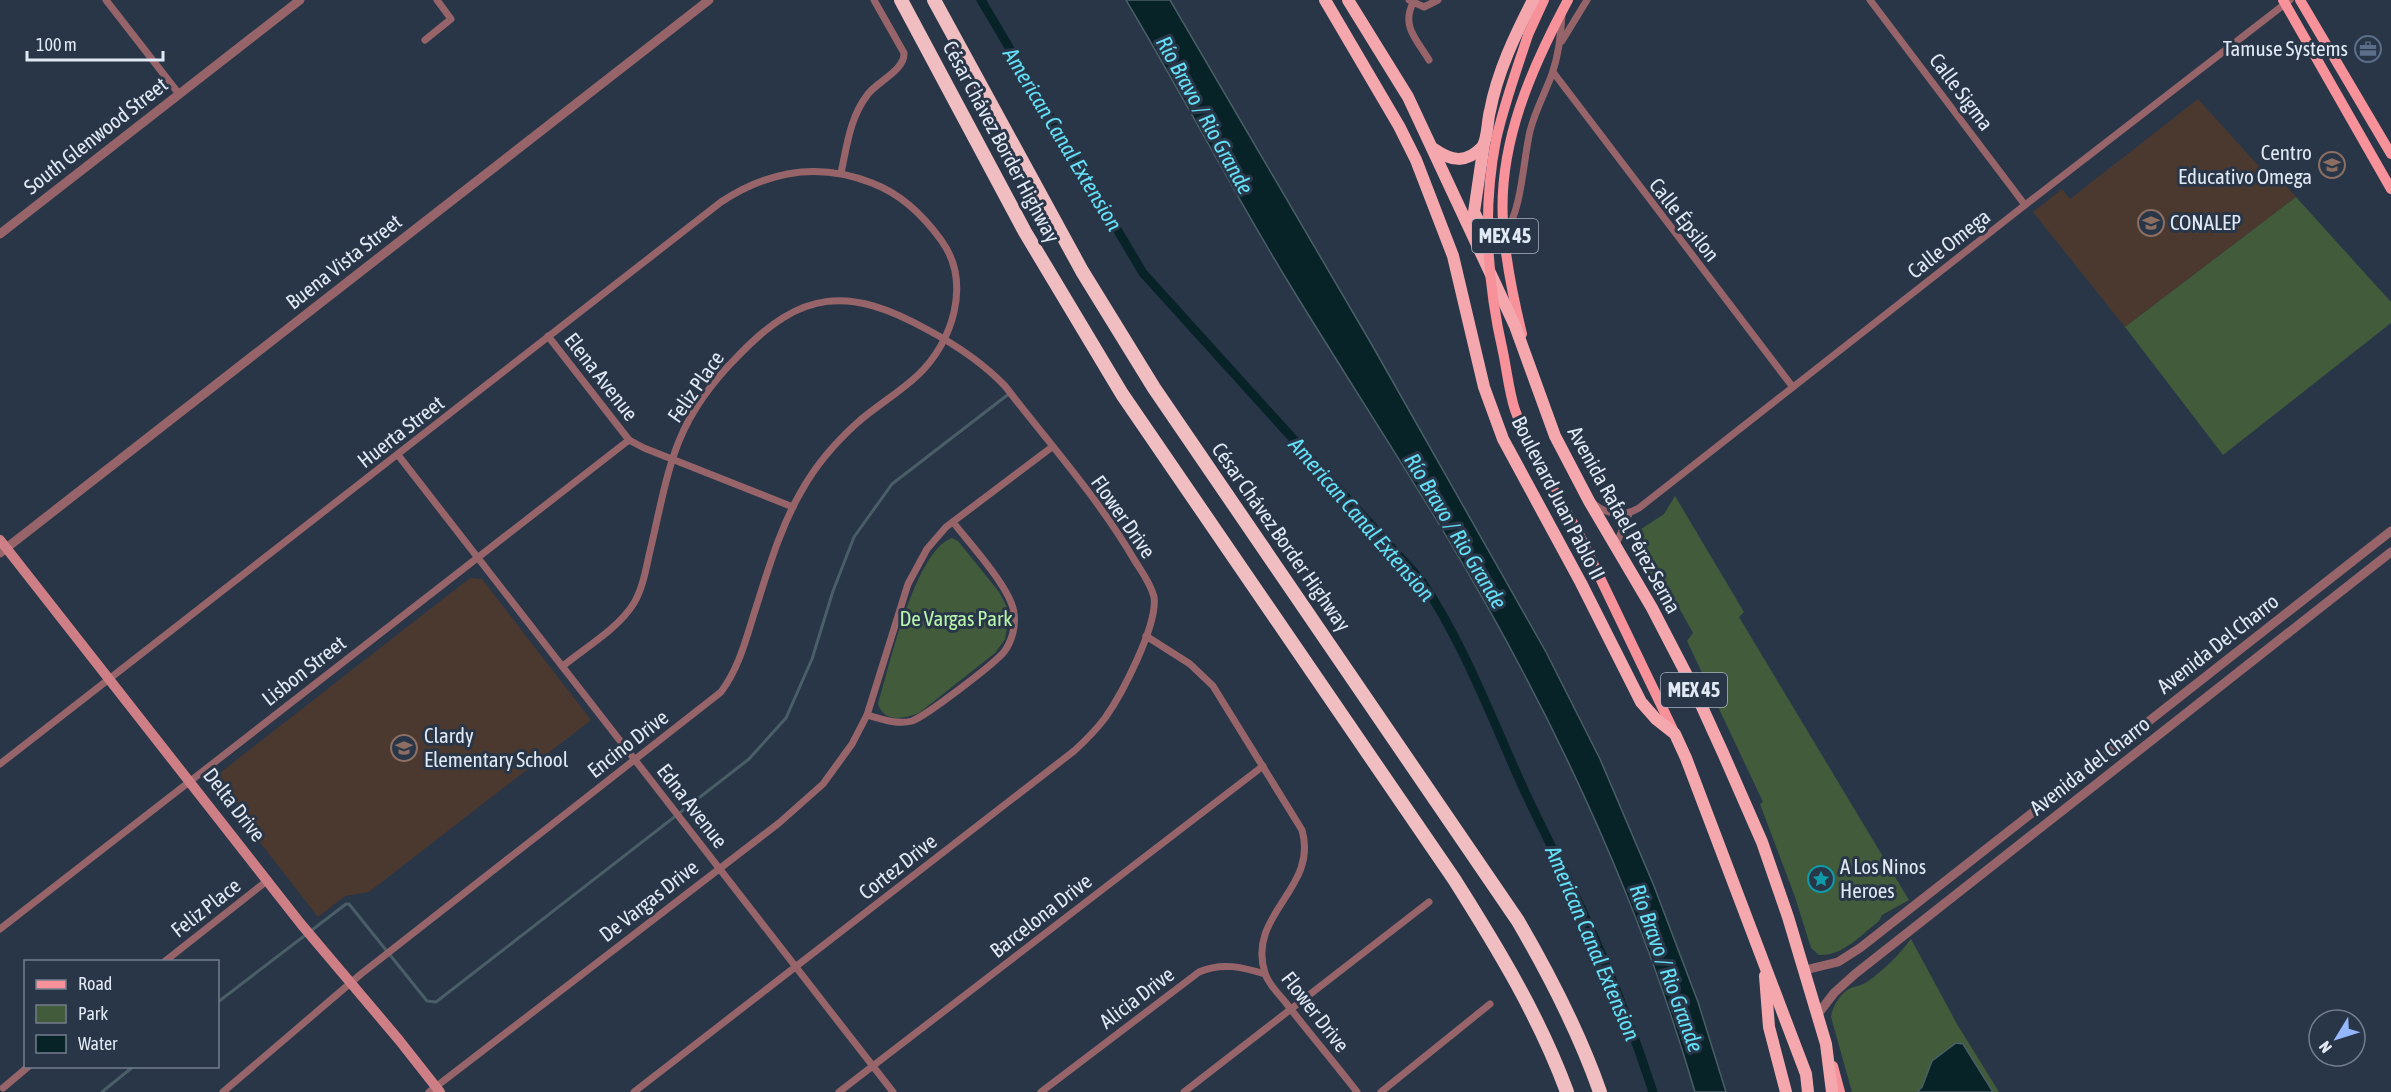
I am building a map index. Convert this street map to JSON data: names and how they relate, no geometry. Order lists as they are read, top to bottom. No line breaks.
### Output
{"streets":{"highway":["César Chávez Border Highway","MEX 45","Boulevard Juan Pablo II","Avenida Rafael Pérez Serna"],"main road":["Delta Drive"],"street":["Calle Sigma","South Glenwood Street","Calle Épsilon","Calle Omega","Buena Vista Street","Elena Avenue","Feliz Place","Huerta Street","Flower Drive","Avenida Del Charro","Lisbon Street","Encino Drive","Avenida del Charro","Edna Avenue","Cortez Drive","De Vargas Drive","Barcelona Drive","Alicia Drive"]},"crossings":[["Calle Sigma","Calle Omega"],["Calle Épsilon","Calle Omega"],["MEX 45","Boulevard Juan Pablo II"],["MEX 45","Avenida Rafael Pérez Serna"],["Buena Vista Street","Delta Drive"],["Elena Avenue","Feliz Place"],["Elena Avenue","Huerta Street"],["Elena Avenue","Lisbon Street"],["Elena Avenue","Encino Drive"],["Feliz Place","Flower Drive"],["Feliz Place","Encino Drive"],["Feliz Place","Delta Drive"],["Feliz Place","Edna Avenue"],["Huerta Street","Delta Drive"],["Huerta Street","Edna Avenue"],["Flower Drive","Encino Drive"],["Flower Drive","Cortez Drive"],["Flower Drive","De Vargas Drive"],["Flower Drive","Barcelona Drive"],["Flower Drive","Alicia Drive"],["Avenida Rafael Pérez Serna","Avenida Del Charro"],["Avenida Rafael Pérez Serna","Avenida del Charro"],["Lisbon Street","Delta Drive"],["Lisbon Street","Edna Avenue"],["Encino Drive","Delta Drive"],["Encino Drive","Edna Avenue"],["Delta Drive","De Vargas Drive"],["Edna Avenue","Cortez Drive"],["Edna Avenue","De Vargas Drive"],["Edna Avenue","Barcelona Drive"]],"water":["Río Bravo / Rio Grande","American Canal Extension"],"parks":["De Vargas Park"],"places":{"office":["Tamuse Systems"],"school or university":["Centro Educativo Omega","CONALEP","Clardy Elementary School"],"place":["A Los Ninos Heroes"]},"legend":["Road","Park","Water"],"scale_bar":"100 m","north":"bottom left"}
